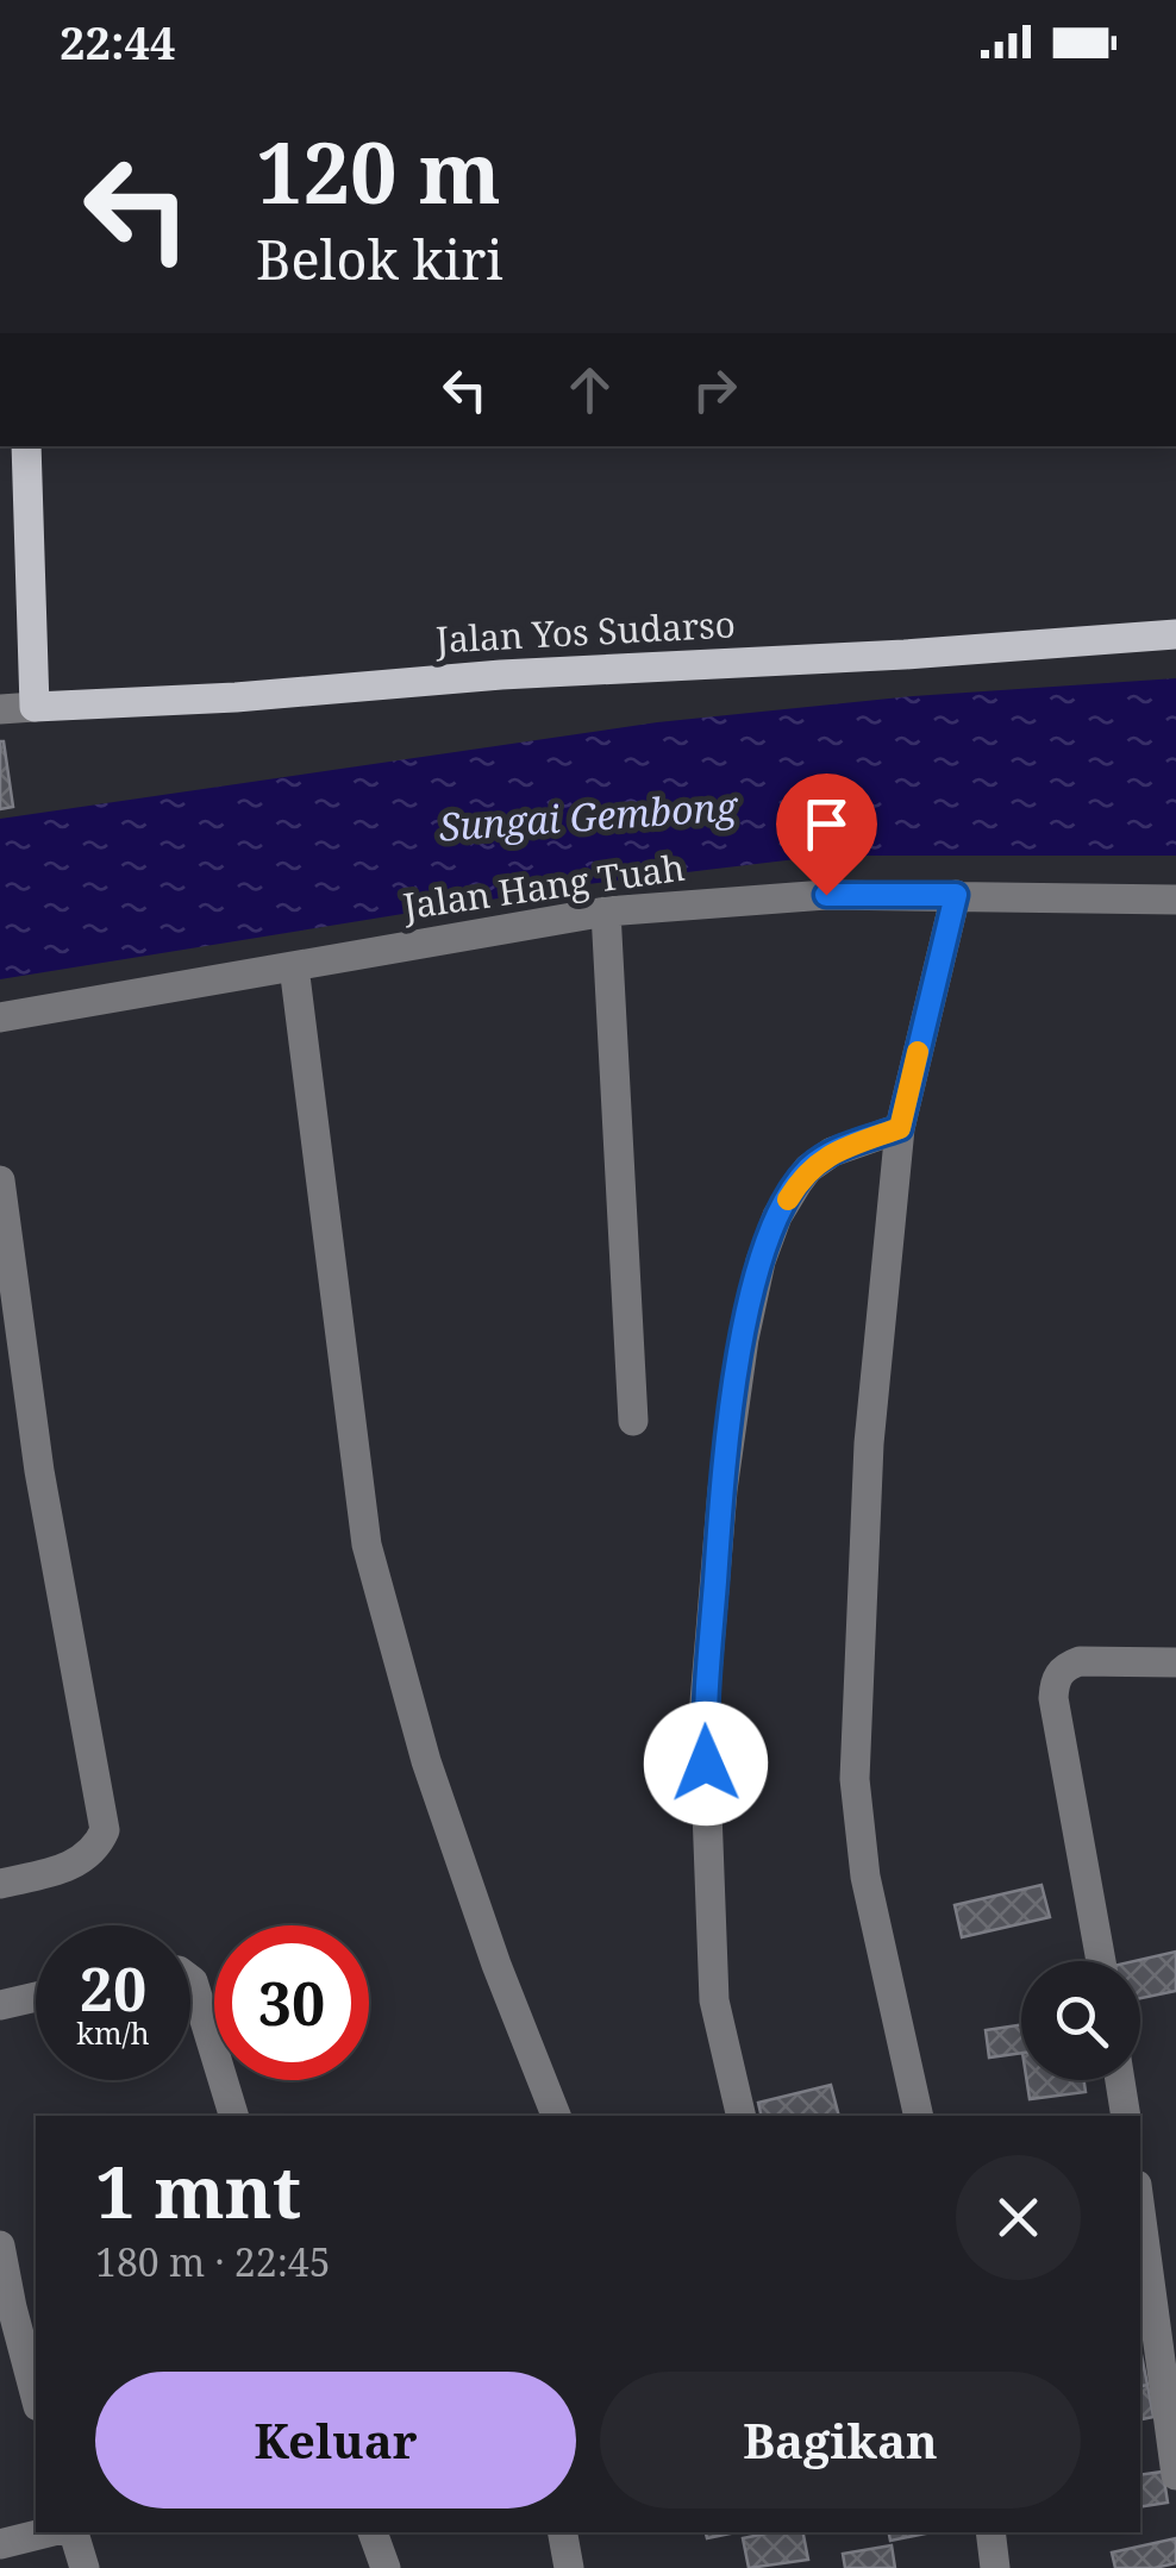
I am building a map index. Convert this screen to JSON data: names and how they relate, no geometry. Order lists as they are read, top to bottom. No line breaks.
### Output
{"streets":{"main road":["Jalan Yos Sudarso"],"street":["Jalan Hang Tuah"]},"water":["Sungai Gembong"],"page":{"status":"22:44","turn":["120 m","Belok kiri"],"speed":"20 km/h","limit":"30","heading":["1 mnt","180 m · 22:45"],"buttons":["Keluar","Bagikan"]}}
